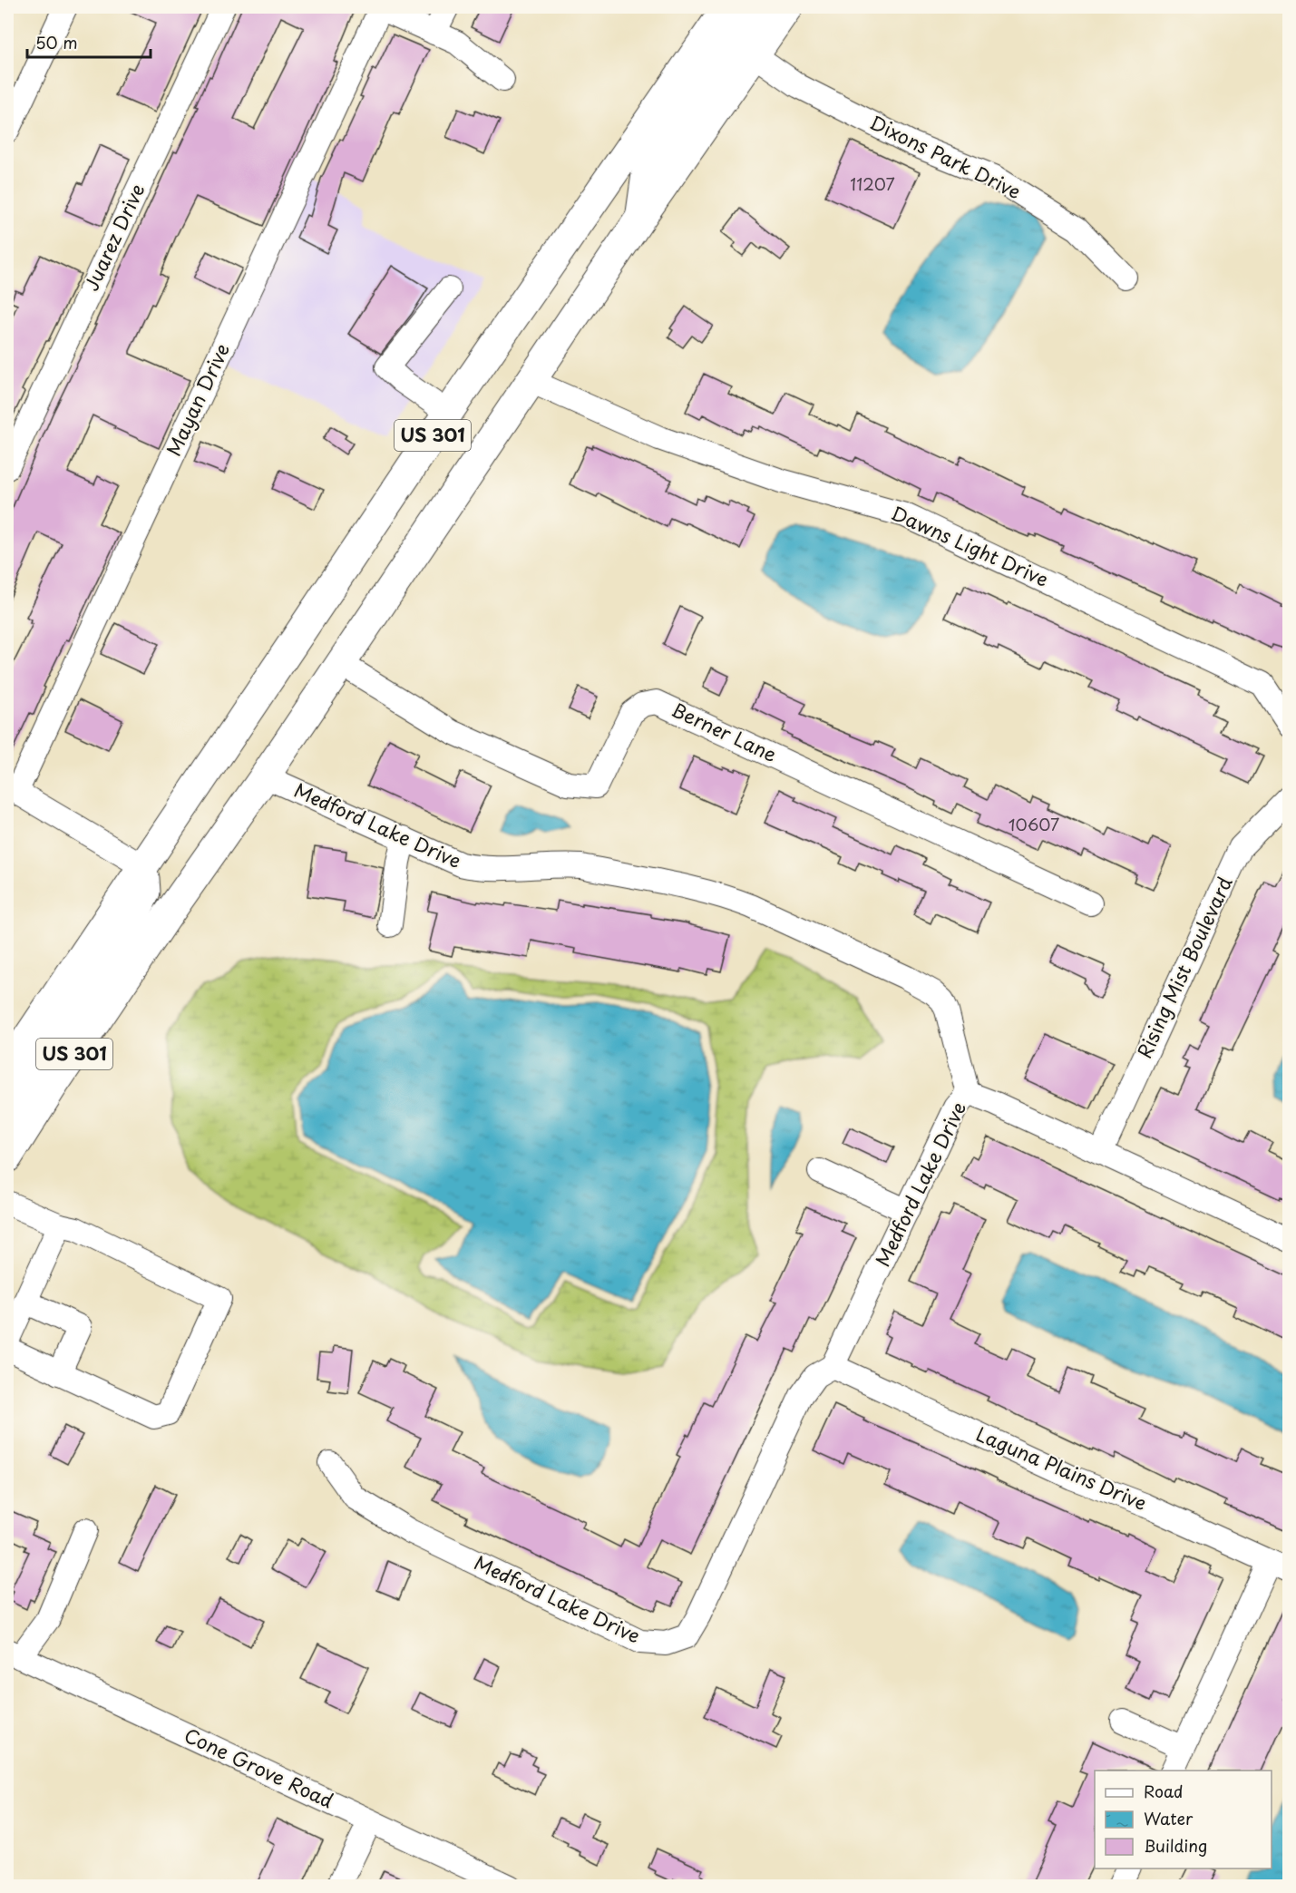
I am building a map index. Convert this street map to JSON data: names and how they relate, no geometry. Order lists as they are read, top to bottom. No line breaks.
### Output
{"streets":{"main road":["US 301"],"street":["Dixons Park Drive","Juarez Drive","Mayan Drive","Dawns Light Drive","Berner Lane","Medford Lake Drive","Rising Mist Boulevard","Laguna Plains Drive","Cone Grove Road"]},"crossings":[["Dixons Park Drive","US 301"],["US 301","Dawns Light Drive"],["US 301","Berner Lane"],["US 301","Medford Lake Drive"],["Medford Lake Drive","Laguna Plains Drive"]],"house_numbers":["11207","10607"],"legend":["Road","Water","Building"],"scale_bar":"50 m"}
